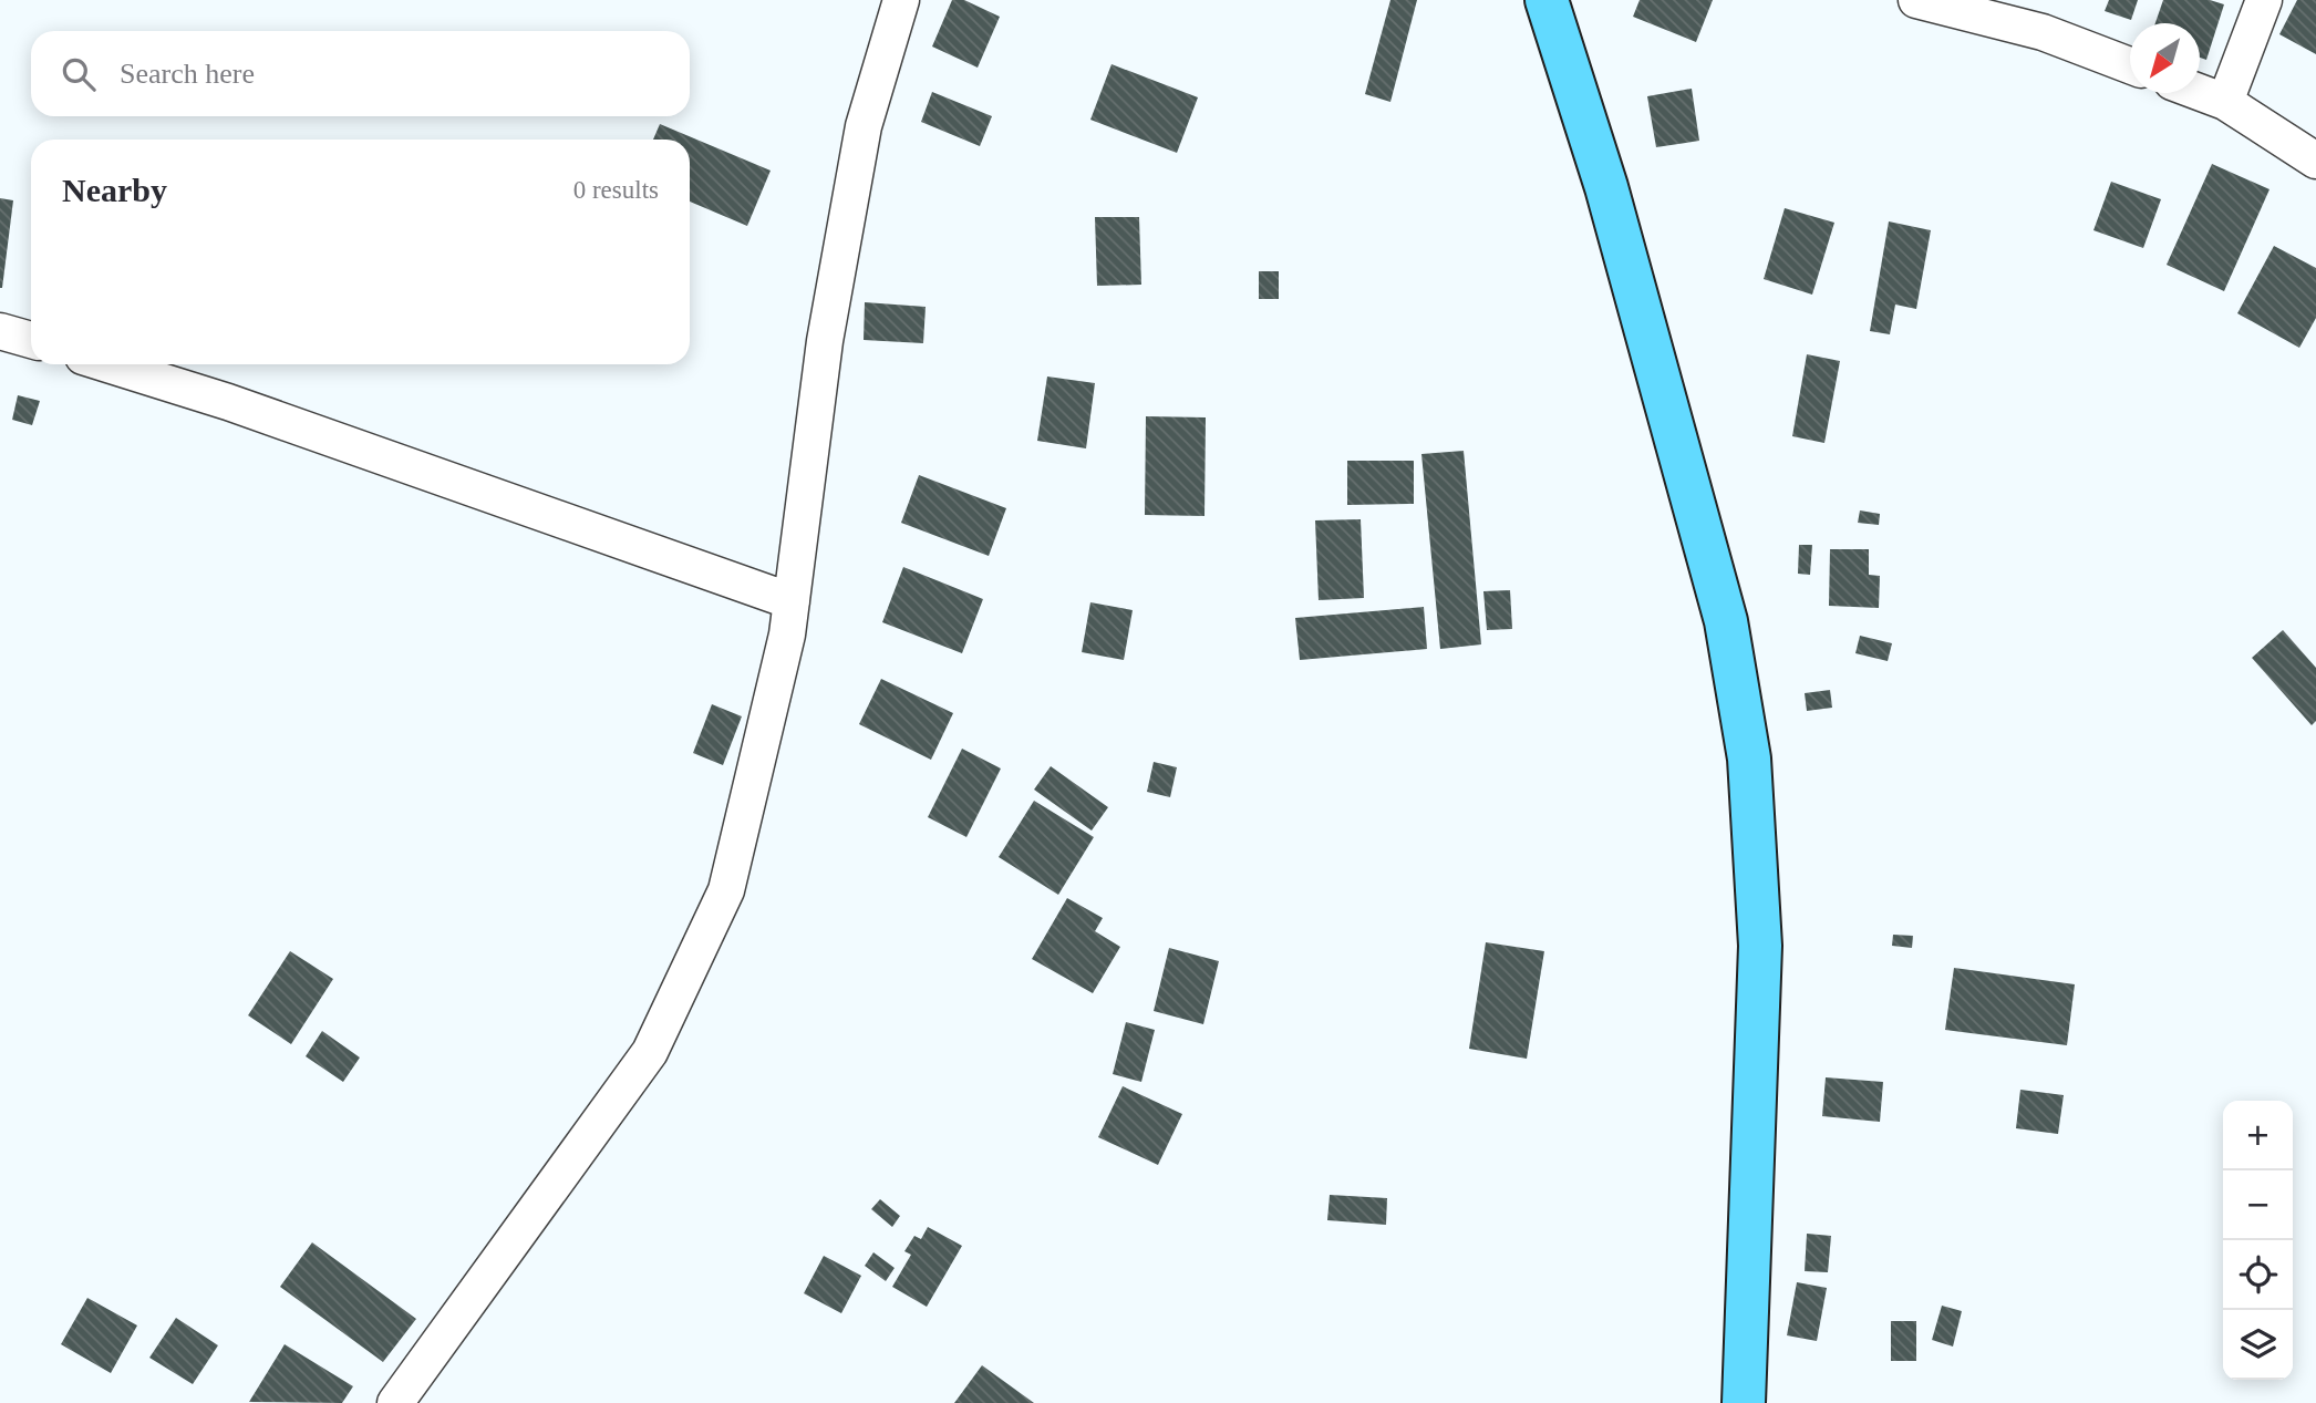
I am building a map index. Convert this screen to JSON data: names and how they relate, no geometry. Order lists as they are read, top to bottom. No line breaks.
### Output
{"north":"bottom left","page":{"search":"Search here","heading":["Nearby","0 results"],"map_buttons":["+","−"]}}
